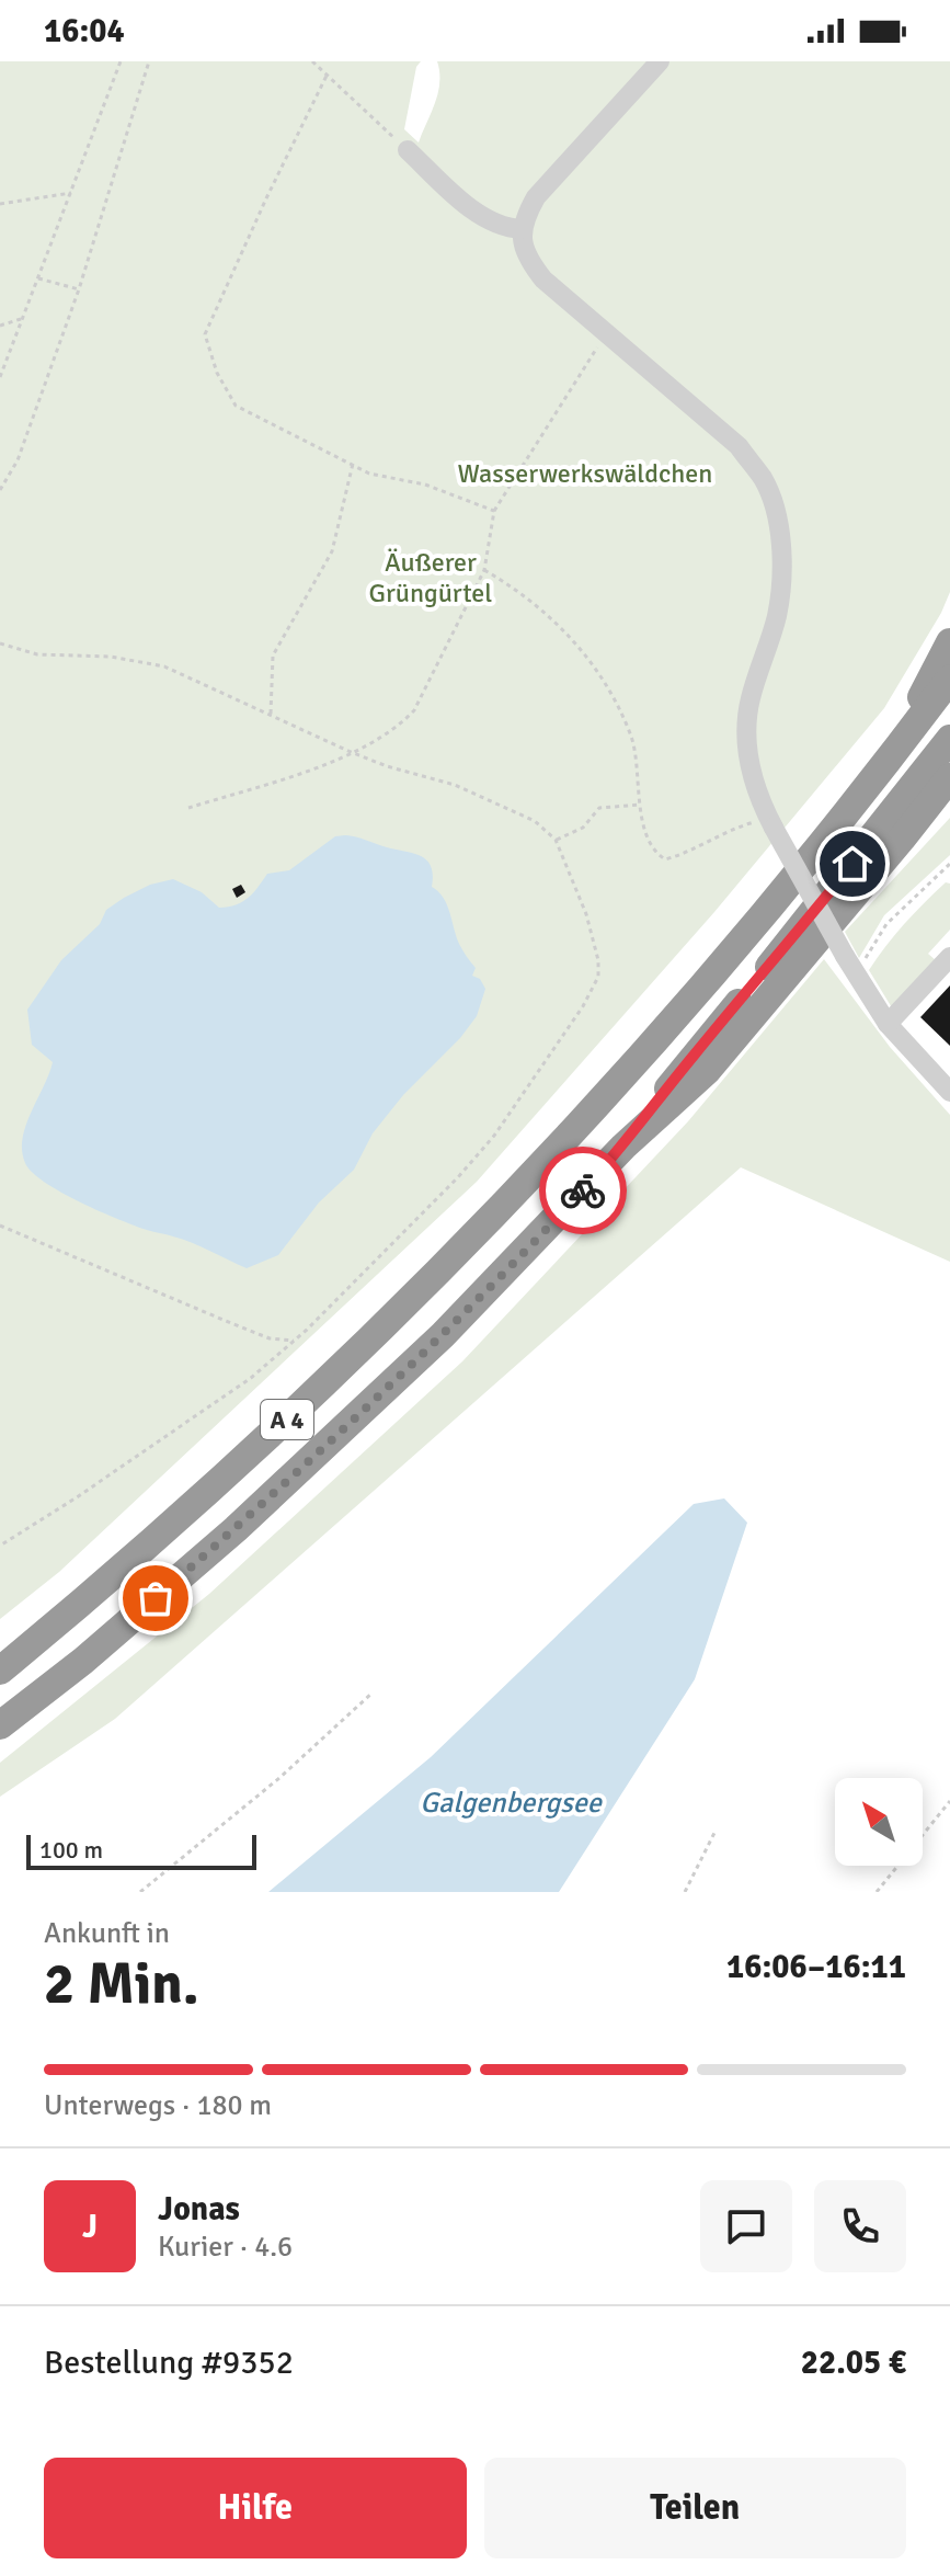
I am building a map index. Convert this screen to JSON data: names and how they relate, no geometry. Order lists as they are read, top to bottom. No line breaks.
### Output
{"streets":{"highway":["A 4"]},"water":["Galgenbergsee"],"parks":["Wasserwerkswäldchen","Äußerer Grüngürtel"],"scale_bar":"100 m","north":"top left","page":{"status":"16:04","scale":"100 m","heading":["2 Min.","Ankunft in","16:06–16:11"],"panel":["Jonas","Kurier · 4.6","Bestellung #9352","22.05 €"],"bar":"Unterwegs · 180 m","round":"J","buttons":["Hilfe","Teilen"]}}
